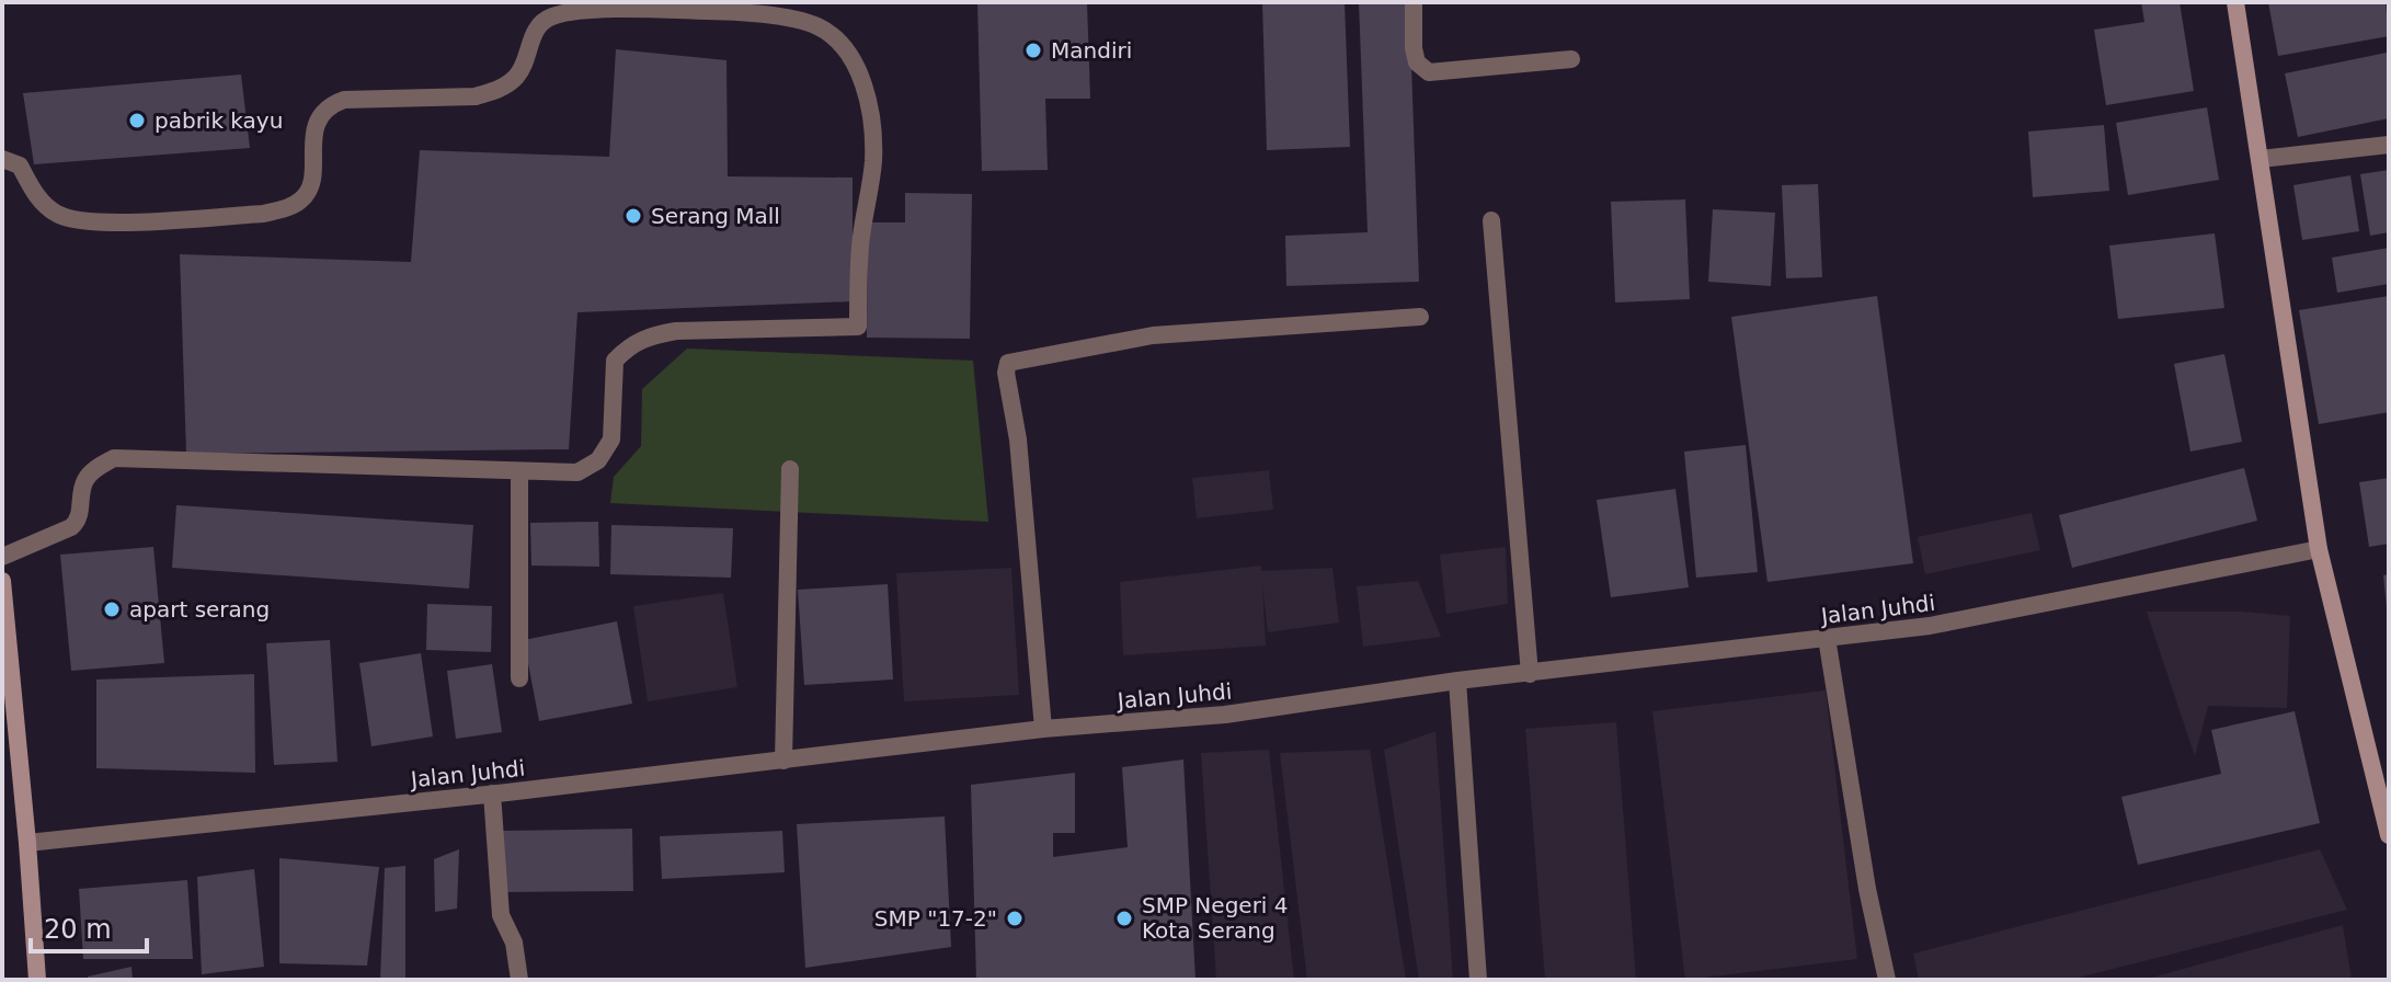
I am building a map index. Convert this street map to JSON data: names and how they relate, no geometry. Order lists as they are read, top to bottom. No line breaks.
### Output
{"streets":{"street":["Jalan Juhdi"]},"places":["Mandiri","pabrik kayu","Serang Mall","apart serang","SMP \"17-2\"","SMP Negeri 4 Kota Serang"],"scale_bar":"20 m"}
